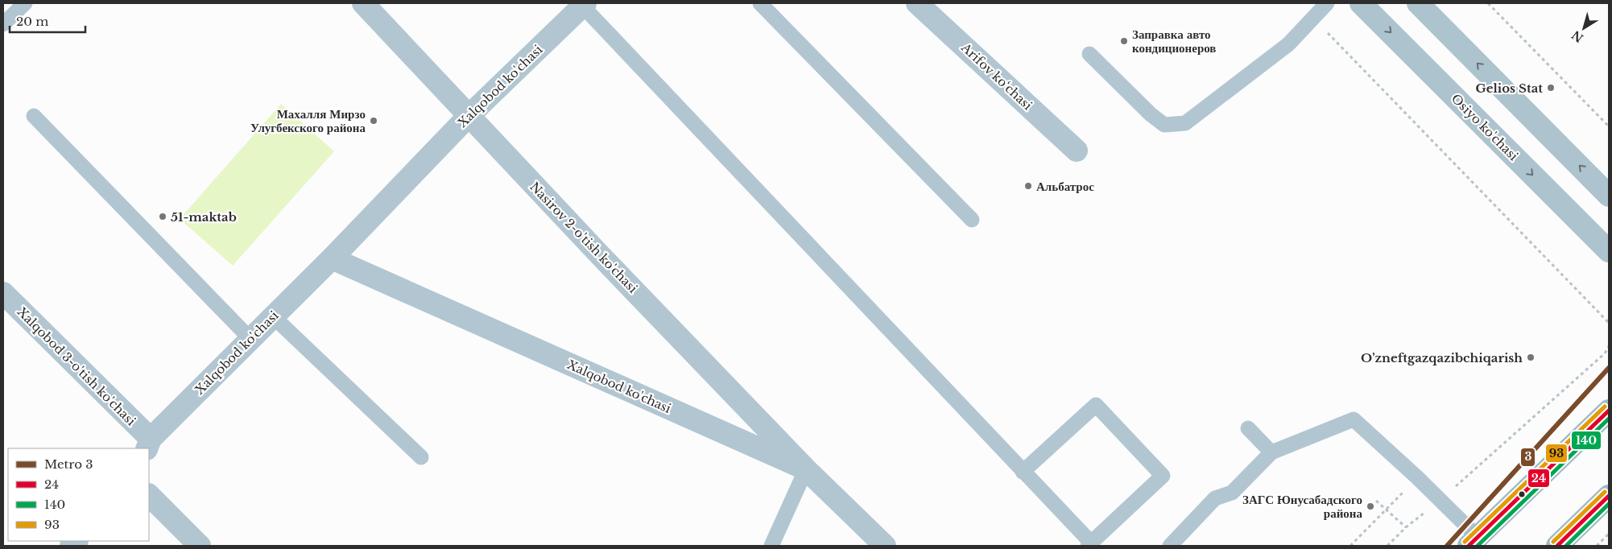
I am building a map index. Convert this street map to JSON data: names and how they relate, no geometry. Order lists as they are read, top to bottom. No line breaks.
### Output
{"streets":{"main road":["Osiyo ko'chasi"],"street":["Arifov ko‘chasi","Xalqobod ko'chasi","Nasirov 2-o'tish ko'chasi","Xalqobod 3-o'tish ko'chasi"]},"crossings":[["Xalqobod ko'chasi","Nasirov 2-o'tish ko'chasi"],["Xalqobod ko'chasi","Xalqobod 3-o'tish ko'chasi"]],"places":["Заправка авто кондиционеров","Gelios Stat","Махалля Мирзо Улугбекского района","Альбатрос","51-maktab","O’zneftgazqazibchiqarish","ЗАГС Юнусабадского района"],"lines":["metro line 3","transit line 93","transit line 24","transit line 140"],"legend":["Metro 3","24","140","93"],"scale_bar":"20 m","north":"bottom left"}
